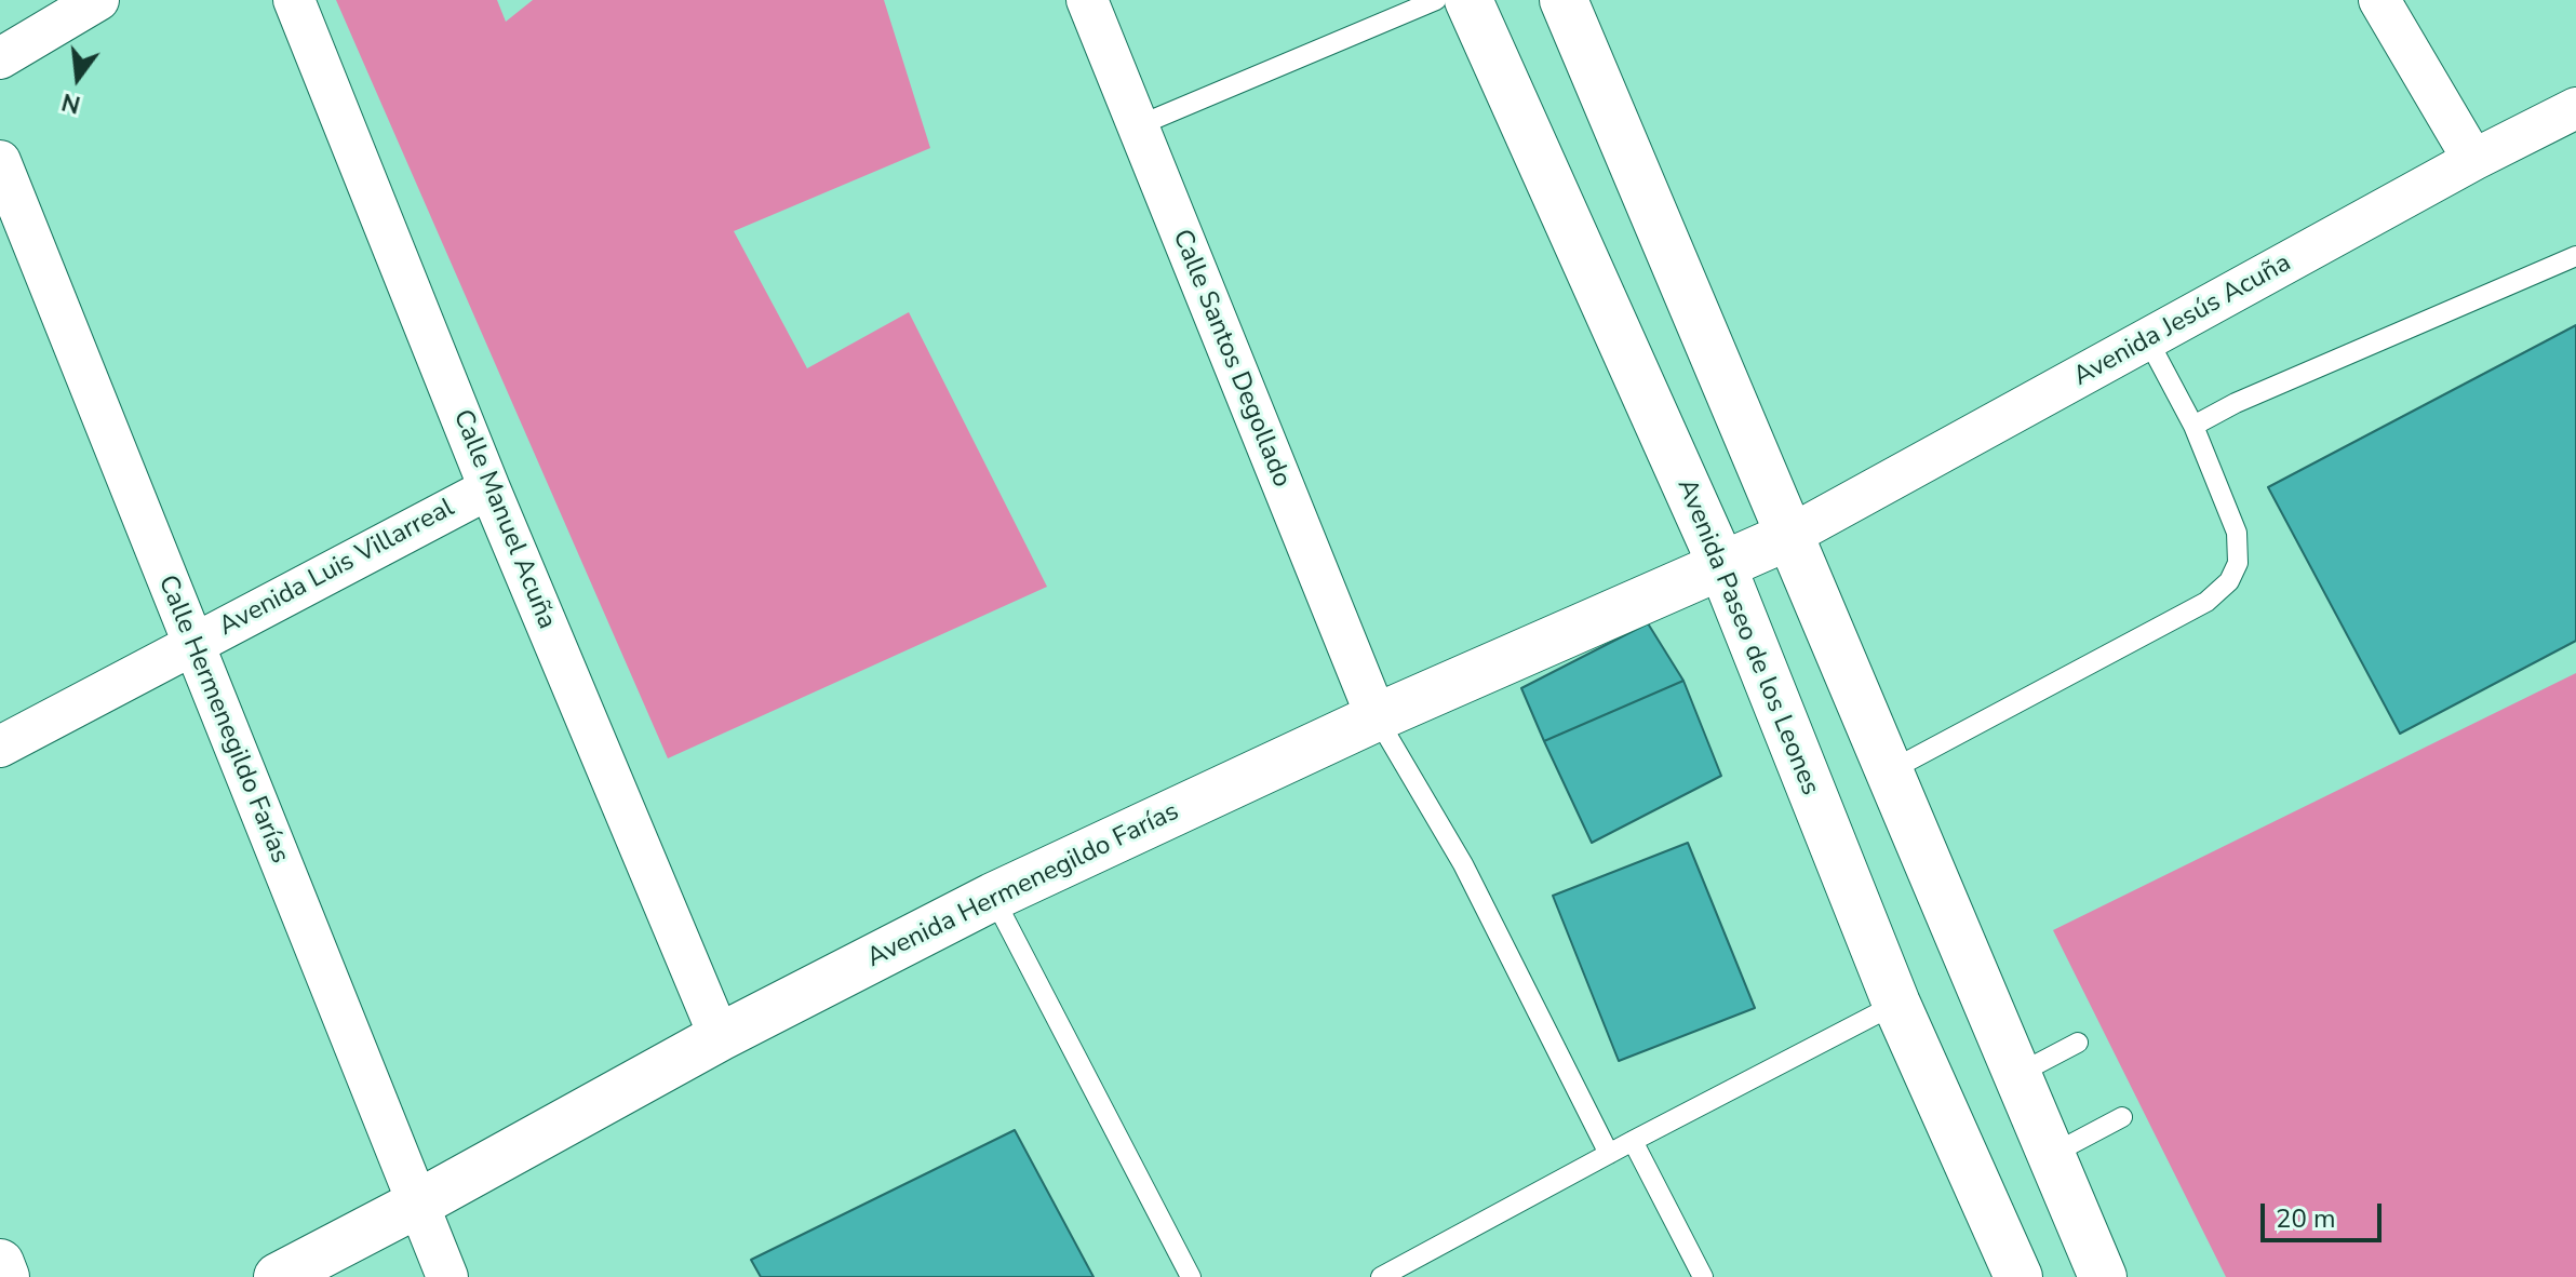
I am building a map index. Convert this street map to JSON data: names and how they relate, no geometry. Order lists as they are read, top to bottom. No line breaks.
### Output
{"streets":{"main road":["Avenida Paseo de los Leones","Avenida Hermenegildo Farías"],"street":["Avenida Jesús Acuña","Calle Santos Degollado","Calle Manuel Acuña","Avenida Luis Villarreal","Calle Hermenegildo Farías"]},"crossings":[["Avenida Jesús Acuña","Avenida Hermenegildo Farías"],["Calle Santos Degollado","Avenida Hermenegildo Farías"],["Calle Manuel Acuña","Avenida Luis Villarreal"],["Calle Manuel Acuña","Avenida Hermenegildo Farías"],["Avenida Luis Villarreal","Calle Hermenegildo Farías"],["Avenida Paseo de los Leones","Avenida Hermenegildo Farías"],["Calle Hermenegildo Farías","Avenida Hermenegildo Farías"]],"scale_bar":"20 m","north":"bottom"}
